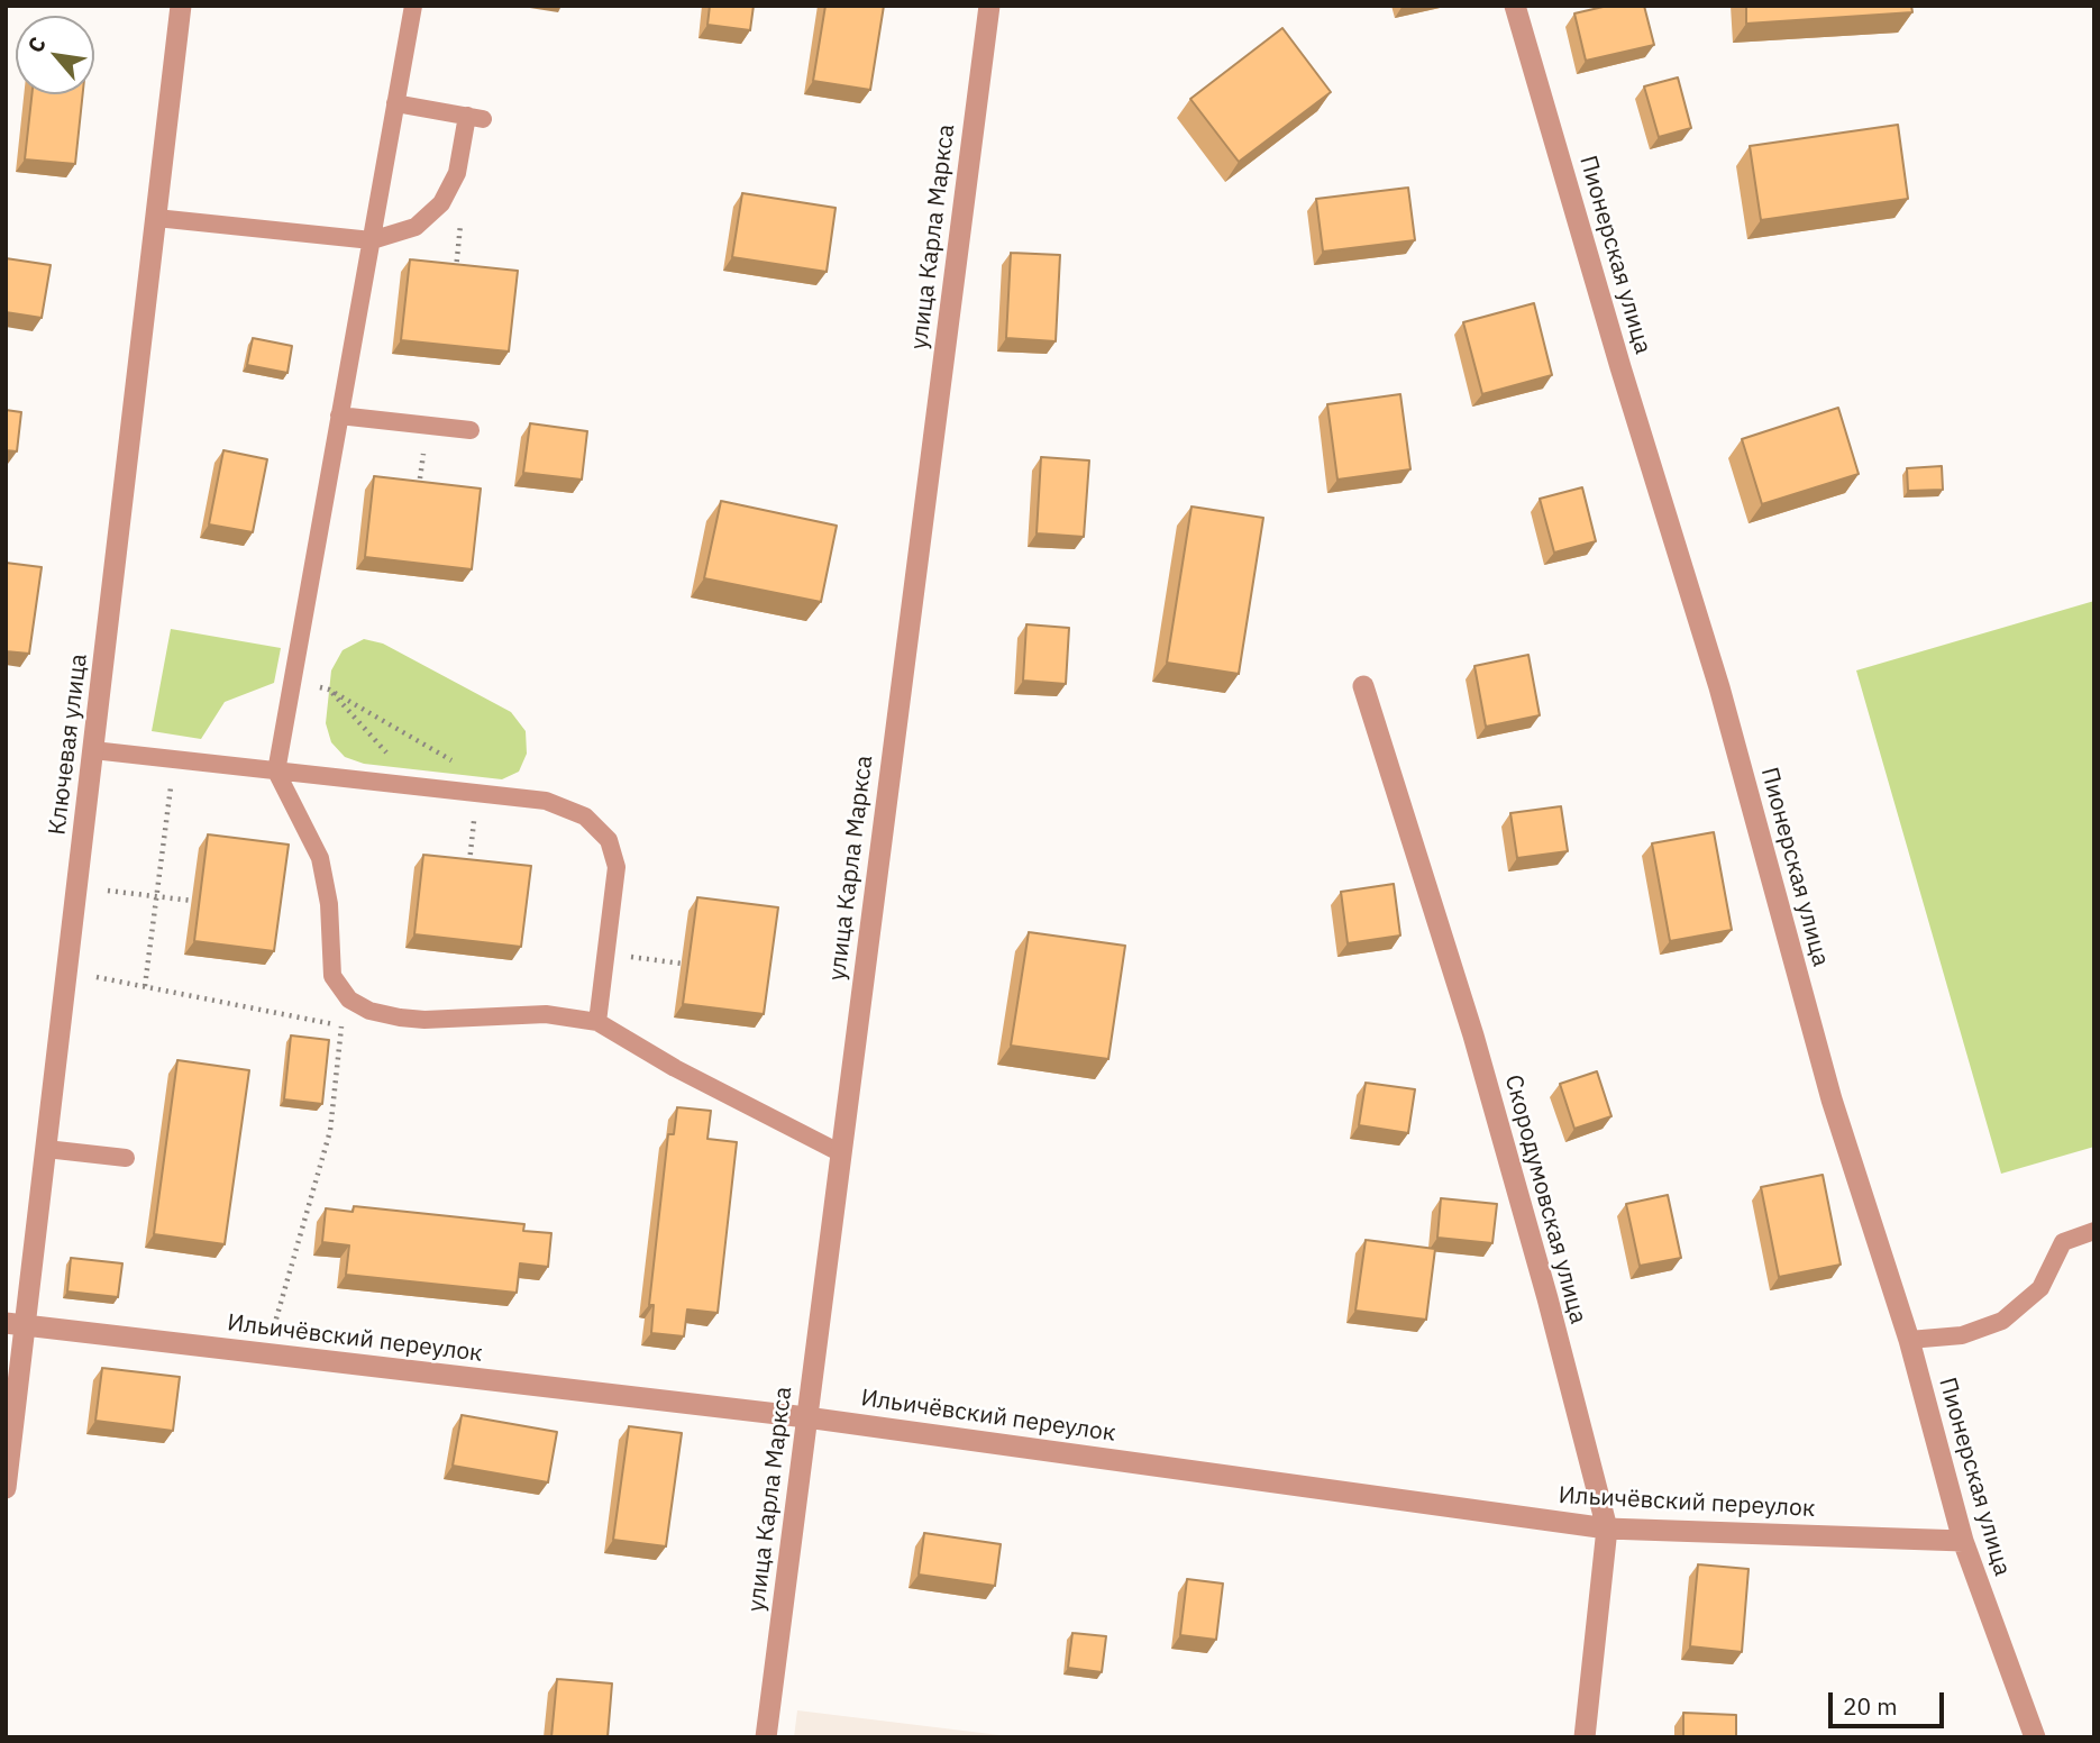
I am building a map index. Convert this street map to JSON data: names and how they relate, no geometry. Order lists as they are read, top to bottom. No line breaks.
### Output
{"streets":{"street":["улица Карла Маркса","Пионерская улица","Ключевая улица","Скородумовская улица","Ильичёвский переулок"]},"crossings":[["улица Карла Маркса","Ильичёвский переулок"],["Пионерская улица","Ильичёвский переулок"],["Ключевая улица","Ильичёвский переулок"],["Скородумовская улица","Ильичёвский переулок"]],"scale_bar":"20 m","north":"top left"}
